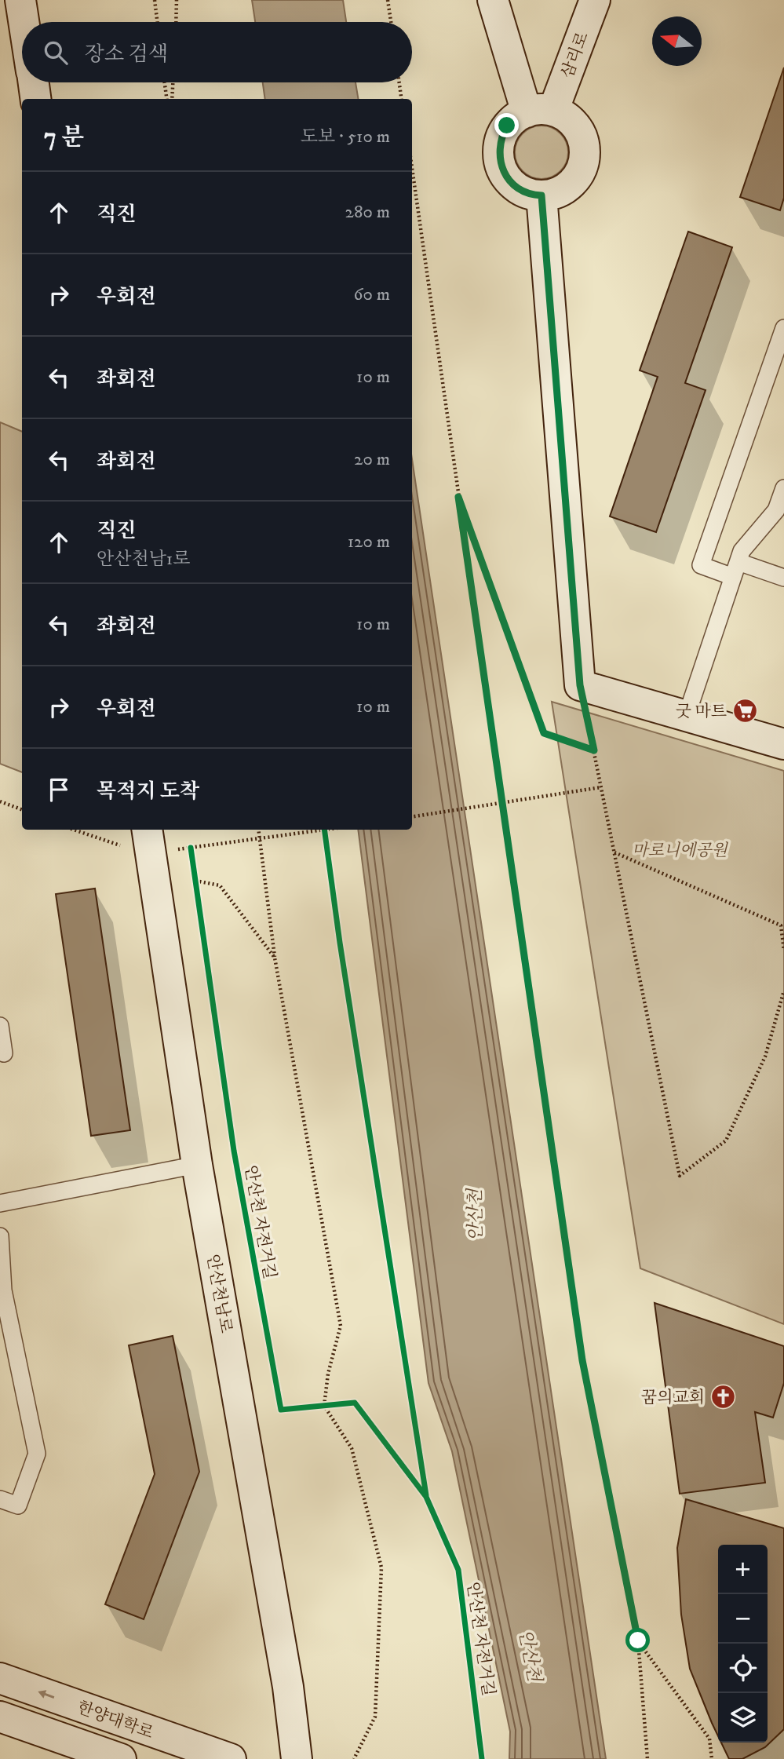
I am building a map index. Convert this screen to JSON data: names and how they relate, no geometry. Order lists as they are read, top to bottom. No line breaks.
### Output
{"streets":{"street":["삼리로","안산천남로","한양대학로"],"cycle path":["안산천 자전거길"]},"water":["안산천"],"parks":["마로니에공원"],"places":{"supermarket":["굿 마트"],"church":["꿈의교회"]},"north":"left","page":{"search":"장소 검색","heading":["7 분","도보 · 510 m"],"list":[["직진","280 m"],["우회전","60 m"],["좌회전","10 m"],["좌회전","20 m"],["직진","안산천남1로","120 m"],["좌회전","10 m"],["우회전","10 m"],"목적지 도착"],"map_buttons":["+","−"]}}
